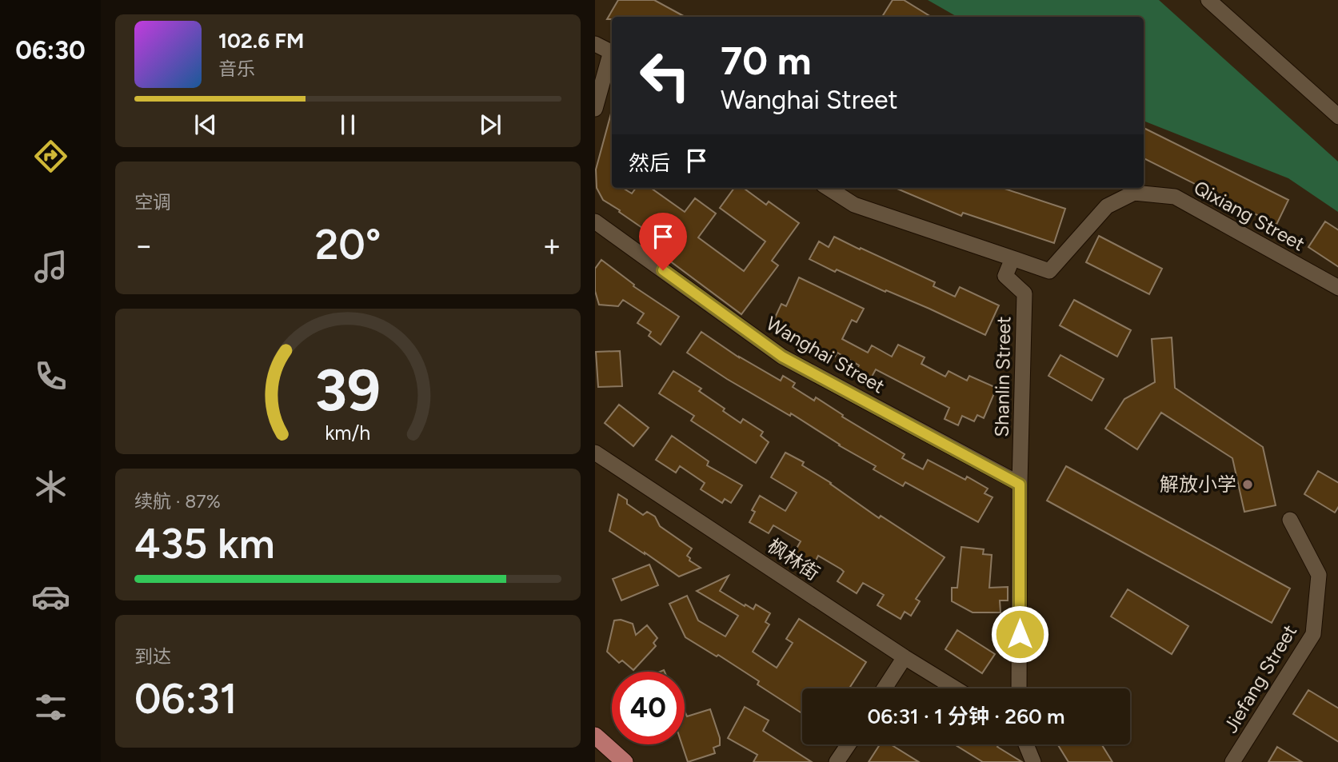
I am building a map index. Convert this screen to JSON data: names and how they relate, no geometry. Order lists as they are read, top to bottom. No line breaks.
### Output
{"streets":{"street":["Qixiang Street","Wanghai Street","Shanlin Street","枫林街","Jiefang Street"]},"crossings":[["Qixiang Street","Shanlin Street"],["Wanghai Street","Shanlin Street"]],"places":["解放小学"],"page":{"tabs":"06:30","turn":["70 m","Wanghai Street"],"song":["102.6 FM","音乐"],"then":"然后","tile":["空调",["续航 · 87%","435 km"],["到达","06:31"]],"heat":["−","20°","+"],"limit":"40","trip":"06:31 · 1 分钟 · 260 m","gauge":["39","km/h"]}}
